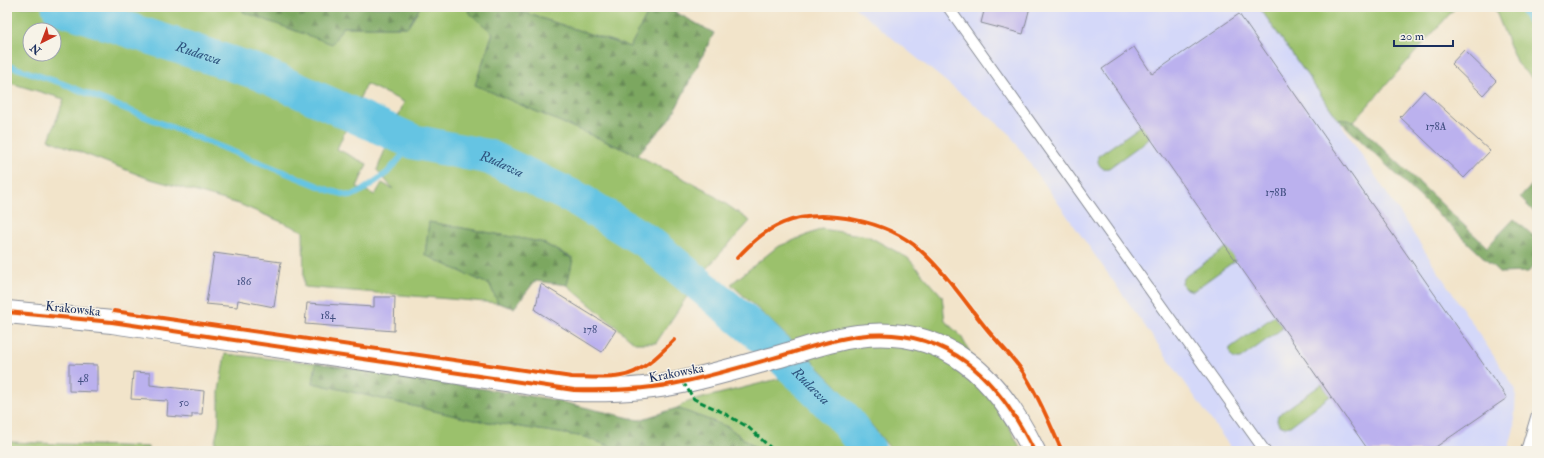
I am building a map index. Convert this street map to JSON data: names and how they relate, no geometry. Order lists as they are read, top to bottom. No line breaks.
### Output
{"streets":{"street":["Krakowska"]},"water":["Rudawa"],"house_numbers":["178A","178B","186","184","178","48","50"],"scale_bar":"20 m","north":"bottom left"}
